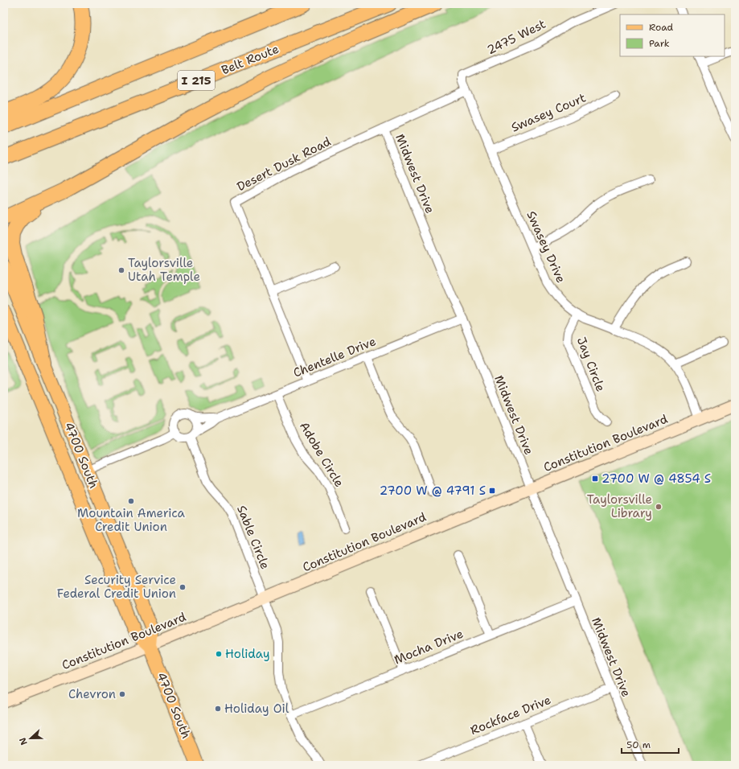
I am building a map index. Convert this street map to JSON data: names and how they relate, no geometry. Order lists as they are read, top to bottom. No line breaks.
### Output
{"streets":{"highway":["Belt Route","I 215"],"main road":["Constitution Boulevard","4700 South"],"street":["2475 West","Swasey Court","Desert Dusk Road","Midwest Drive","Swasey Drive","Chentelle Drive","Jay Circle","Adobe Circle","Sable Circle","Mocha Drive","Rockface Drive"]},"crossings":[["2475 West","Swasey Drive"],["Swasey Court","Swasey Drive"],["Desert Dusk Road","Midwest Drive"],["Desert Dusk Road","Swasey Drive"],["Desert Dusk Road","Chentelle Drive"],["Midwest Drive","Chentelle Drive"],["Midwest Drive","Constitution Boulevard"],["Midwest Drive","Mocha Drive"],["Midwest Drive","Rockface Drive"],["Swasey Drive","Jay Circle"],["Swasey Drive","Constitution Boulevard"],["Chentelle Drive","Adobe Circle"],["Chentelle Drive","Sable Circle"],["Constitution Boulevard","4700 South"],["Constitution Boulevard","Sable Circle"],["Sable Circle","Mocha Drive"]],"places":{"other":["Taylorsville Utah Temple","Mountain America Credit Union","Taylorsville Library","Security Service Federal Credit Union","Holiday","Chevron","Holiday Oil"],"transit":["2700 W @ 4854 S","2700 W @ 4791 S"]},"legend":["Road","Park"],"scale_bar":"50 m","north":"left"}
